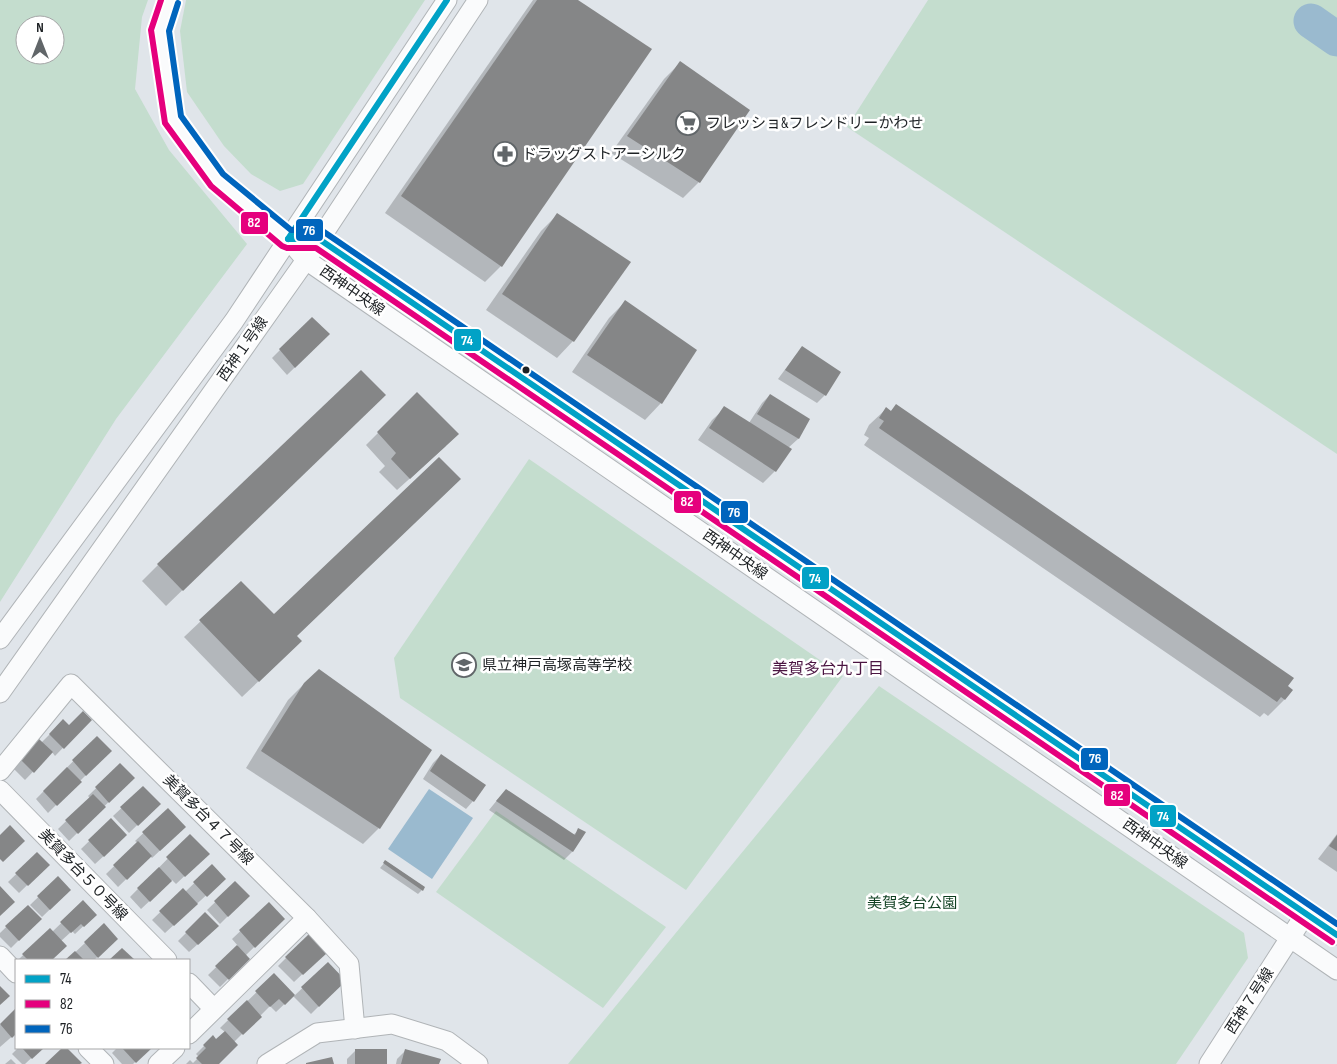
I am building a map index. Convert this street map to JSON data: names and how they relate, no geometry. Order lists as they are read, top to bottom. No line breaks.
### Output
{"streets":{"street":["西神中央線","西神１号線","美賀多台４７号線","美賀多台５０号線","西神７号線"]},"crossings":[["西神中央線","西神１号線"],["西神中央線","西神７号線"]],"districts":["美賀多台九丁目"],"parks":["美賀多台公園"],"places":{"supermarket":["フレッショ&フレンドリーかわせ"],"pharmacy":["ドラッグストアーシルク"],"school or university":["県立神戸高塚高等学校"]},"lines":["transit line 74","transit line 82","transit line 76"],"legend":["74","82","76"],"north":"top"}
